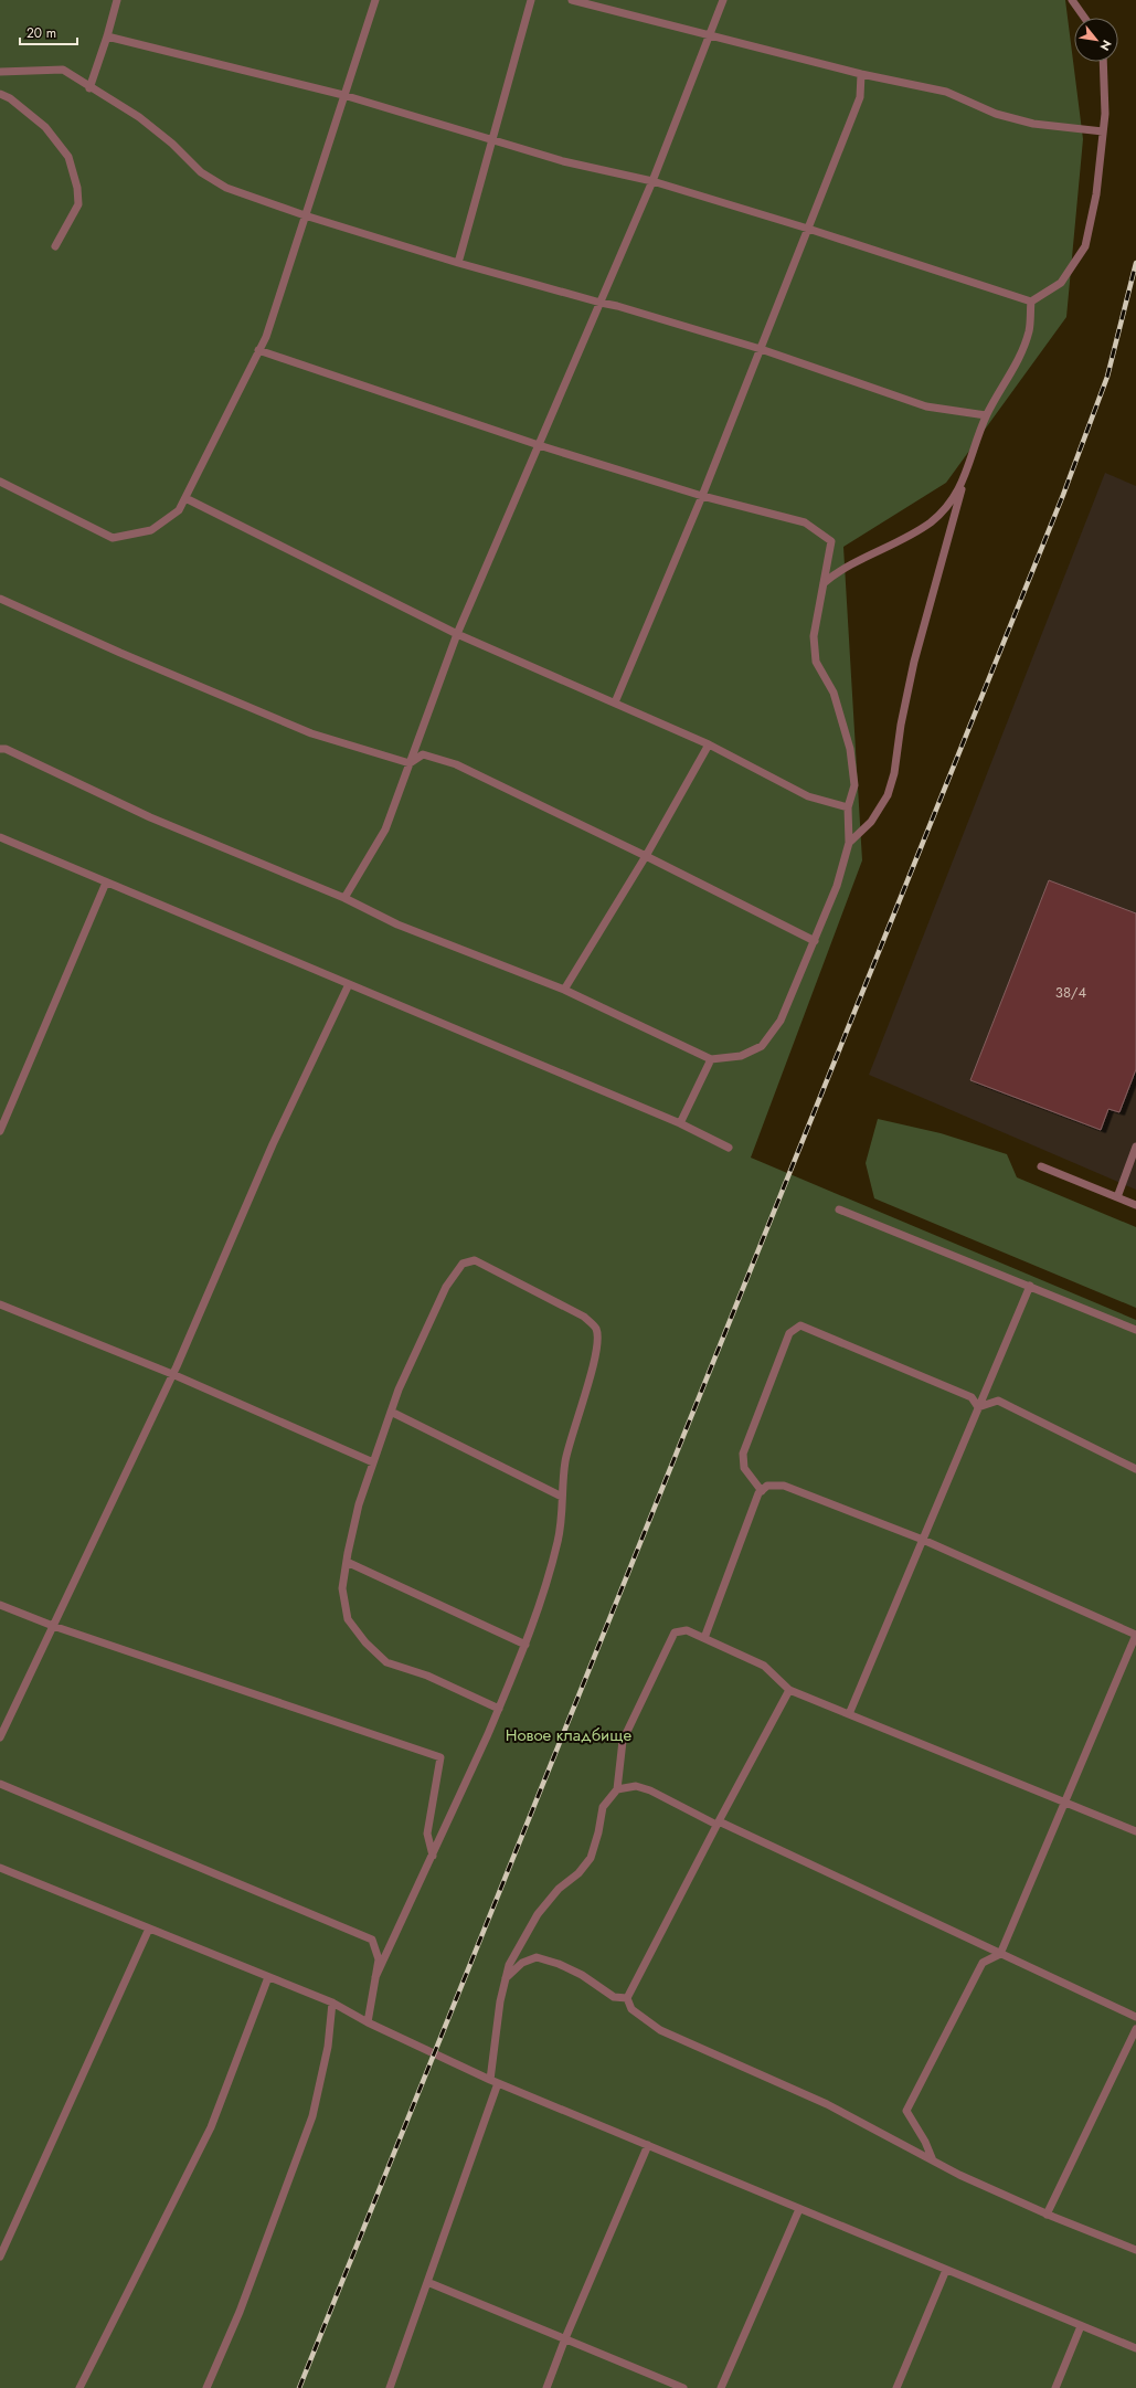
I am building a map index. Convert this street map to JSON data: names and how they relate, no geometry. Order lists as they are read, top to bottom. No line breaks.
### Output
{"parks":["Новое кладбище"],"house_numbers":["38/4"],"scale_bar":"20 m","north":"bottom right"}
